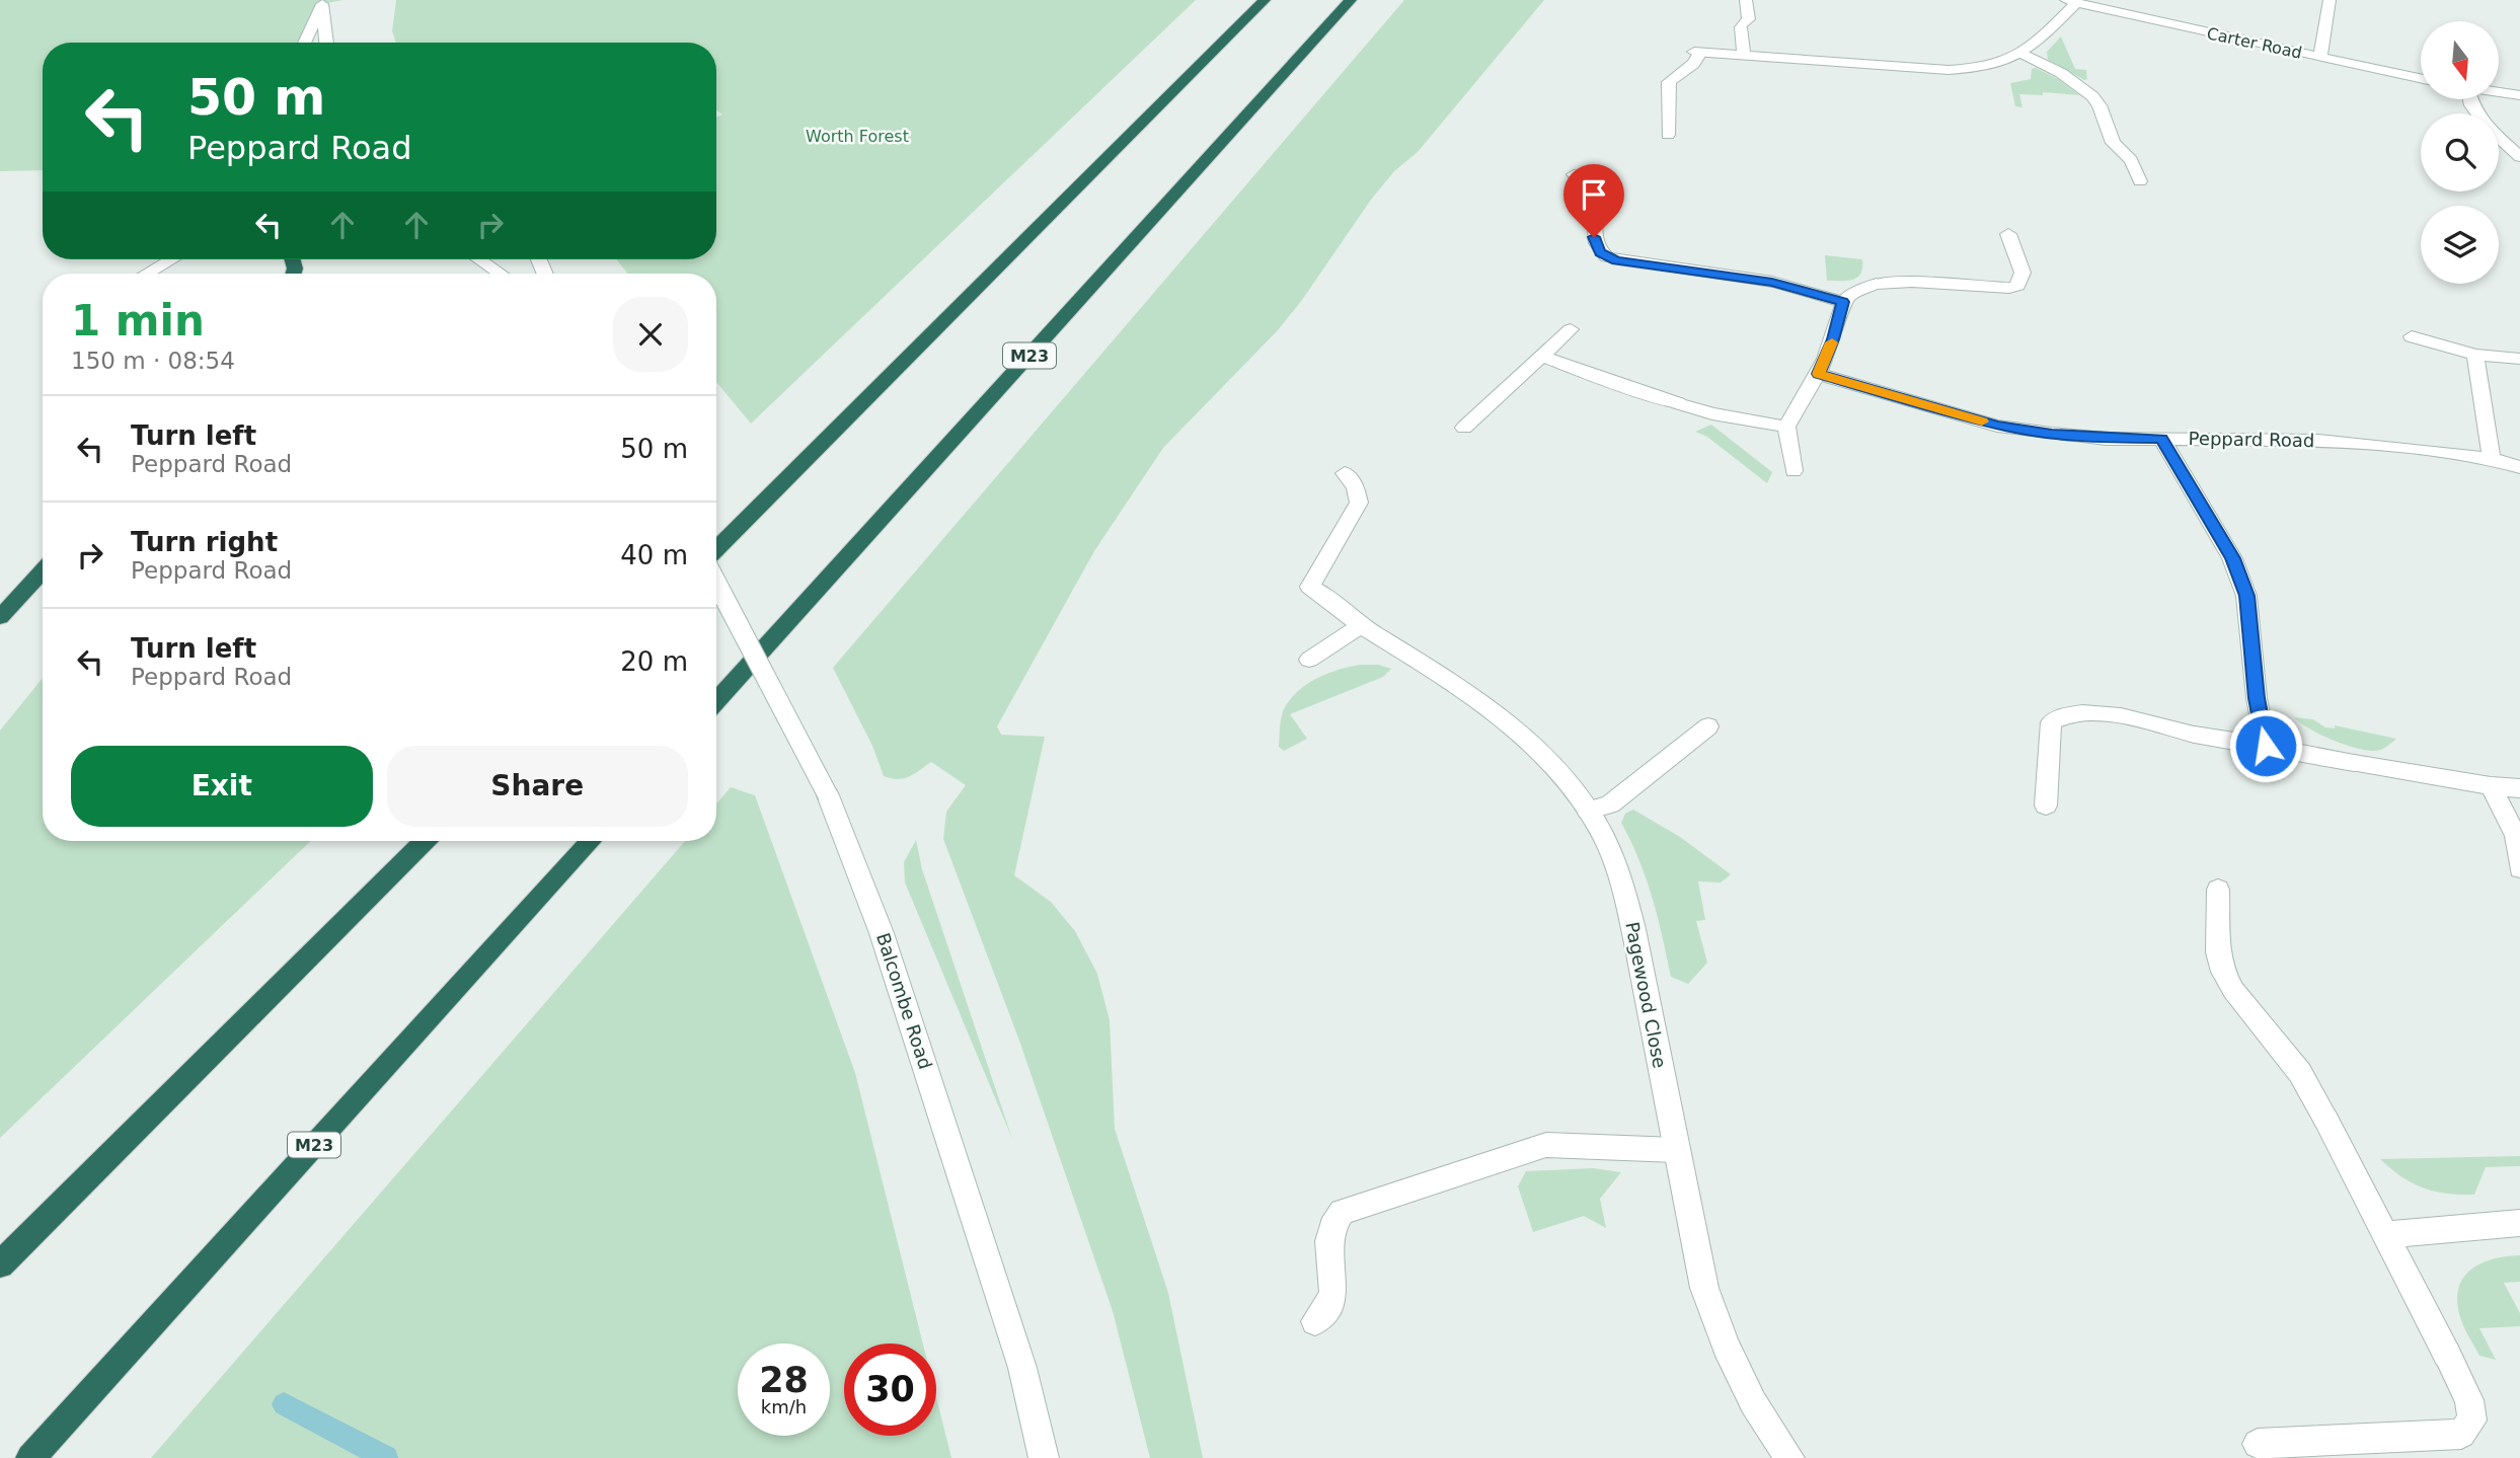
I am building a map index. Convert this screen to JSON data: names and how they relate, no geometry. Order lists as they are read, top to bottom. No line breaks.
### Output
{"streets":{"highway":["M23"],"street":["Carter Road","Peppard Road","Pagewood Close","Balcombe Road"]},"parks":["Worth Forest"],"north":"bottom","page":{"turn":["50 m","Peppard Road"],"heading":["1 min","150 m · 08:54"],"list":[{"name":"Turn left","note":"Peppard Road","value":"50 m"},{"name":"Turn right","note":"Peppard Road","value":"40 m"},{"name":"Turn left","note":"Peppard Road","value":"20 m"}],"buttons":["Exit","Share"],"speed":"28 km/h","limit":"30"}}
